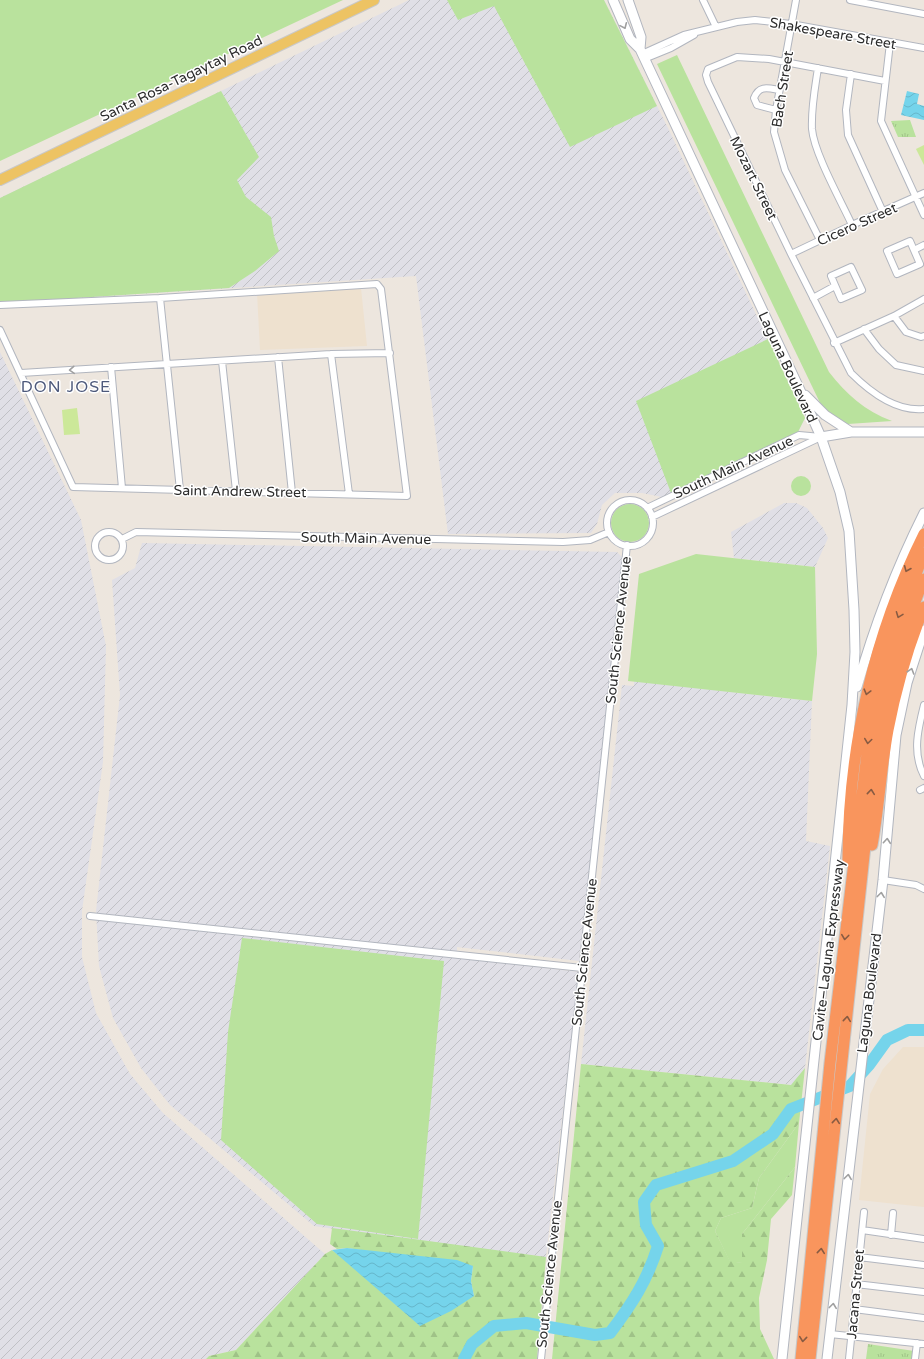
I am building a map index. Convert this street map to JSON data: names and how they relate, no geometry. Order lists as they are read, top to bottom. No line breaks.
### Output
{"streets":{"highway":["Cavite–Laguna Expressway"],"main road":["Santa Rosa-Tagaytay Road","Laguna Boulevard"],"street":["Shakespeare Street","Bach Street","Mozart Street","Cicero Street","South Main Avenue","Saint Andrew Street","South Science Avenue","Jacana Street"]},"crossings":[["Shakespeare Street","Bach Street"],["Shakespeare Street","Laguna Boulevard"],["Bach Street","Mozart Street"],["Bach Street","Cicero Street"],["Mozart Street","Cicero Street"],["Laguna Boulevard","South Main Avenue"],["South Main Avenue","South Science Avenue"]],"districts":["DON JOSE"]}
